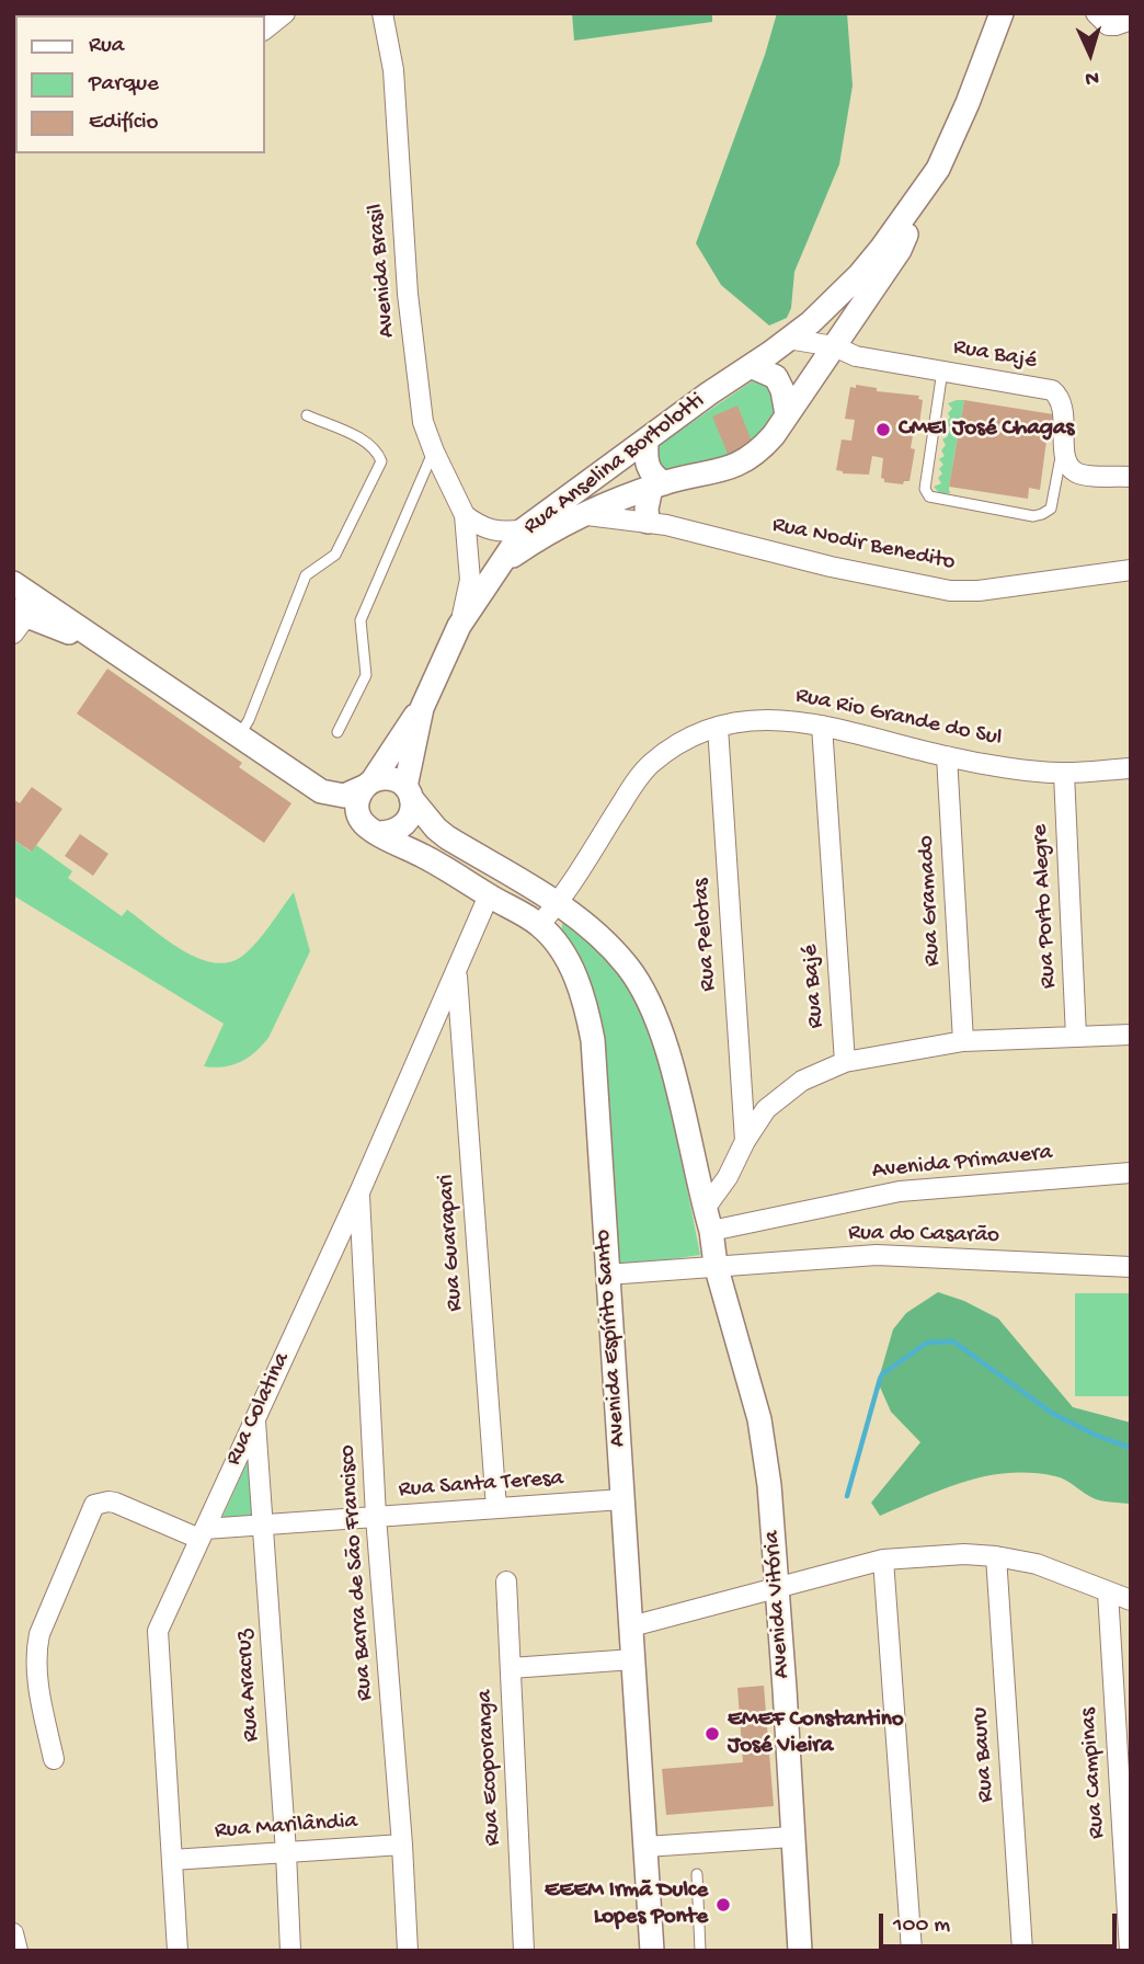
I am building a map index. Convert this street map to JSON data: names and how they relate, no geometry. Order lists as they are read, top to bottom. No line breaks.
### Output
{"streets":{"street":["Avenida Brasil","Rua Bajé","Rua Anselina Bortolotti","Rua Nodir Benedito","Rua Rio Grande do Sul","Rua Gramado","Rua Porto Alegre","Rua Pelotas","Avenida Primavera","Rua do Casarão","Rua Guarapari","Avenida Espírito Santo","Rua Colatina","Rua Santa Teresa","Rua Barra de São Francisco","Avenida Vitória","Rua Aracruz","Rua Bauru","Rua Ecoporanga","Rua Campinas","Rua Marilândia"]},"crossings":[["Rua Bajé","Rua Anselina Bortolotti"],["Rua Bajé","Rua Rio Grande do Sul"],["Rua Anselina Bortolotti","Rua Nodir Benedito"],["Rua Rio Grande do Sul","Rua Gramado"],["Rua Rio Grande do Sul","Rua Porto Alegre"],["Rua Rio Grande do Sul","Rua Pelotas"],["Rua Rio Grande do Sul","Avenida Vitória"],["Avenida Primavera","Avenida Vitória"],["Rua do Casarão","Avenida Vitória"],["Rua Guarapari","Rua Colatina"],["Rua Guarapari","Rua Santa Teresa"],["Avenida Espírito Santo","Rua Colatina"],["Avenida Espírito Santo","Rua Santa Teresa"],["Avenida Espírito Santo","Avenida Vitória"],["Rua Colatina","Rua Santa Teresa"],["Rua Colatina","Rua Barra de São Francisco"],["Rua Colatina","Rua Aracruz"],["Rua Colatina","Rua Marilândia"],["Rua Santa Teresa","Rua Barra de São Francisco"],["Rua Santa Teresa","Rua Aracruz"],["Rua Barra de São Francisco","Rua Marilândia"],["Rua Aracruz","Rua Marilândia"]],"places":["CMEI José Chagas","EMEF Constantino José Vieira","EEEM Irmã Dulce Lopes Ponte"],"legend":["Rua","Parque","Edifício"],"scale_bar":"100 m","north":"bottom"}
